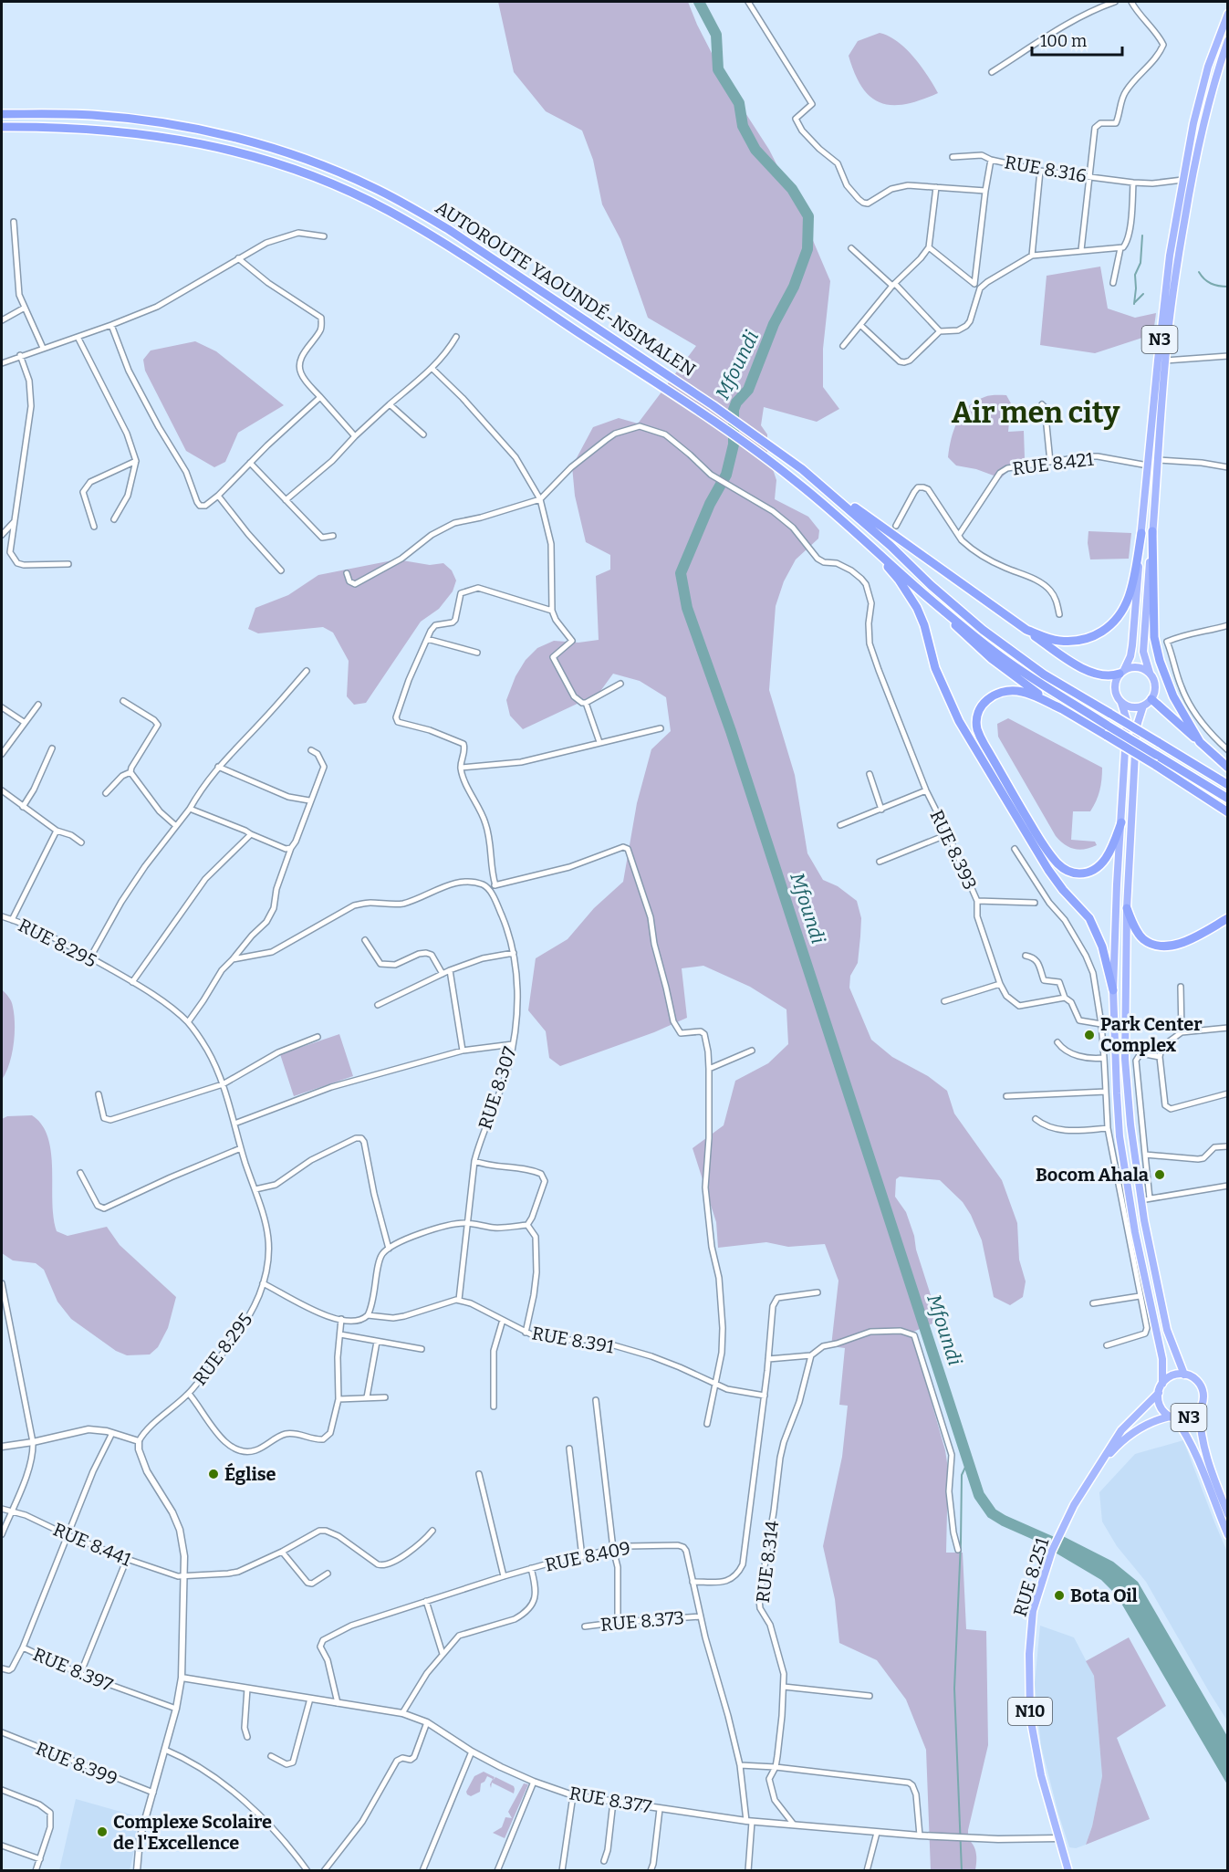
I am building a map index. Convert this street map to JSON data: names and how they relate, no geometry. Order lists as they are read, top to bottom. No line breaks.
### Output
{"streets":{"highway":["AUTOROUTE YAOUNDÉ-NSIMALEN","N3","RUE 8.251","N10"],"street":["RUE 8.316","RUE 8.421","RUE 8.393","RUE 8.295","RUE 8.307","RUE 8.391","RUE 8.441","RUE 8.409","RUE 8.314","RUE 8.373","RUE 8.397","RUE 8.399","RUE 8.377"]},"crossings":[["RUE 8.316","N3"],["N3","RUE 8.421"],["N3","RUE 8.251"],["RUE 8.307","RUE 8.391"],["RUE 8.441","RUE 8.397"],["RUE 8.409","RUE 8.373"],["RUE 8.409","RUE 8.377"],["RUE 8.314","RUE 8.377"],["RUE 8.251","RUE 8.377"]],"districts":["Air men city"],"water":["Mfoundi"],"places":["Park Center Complex","Bocom Ahala","Église","Bota Oil","Complexe Scolaire de l'Excellence"],"scale_bar":"100 m"}
